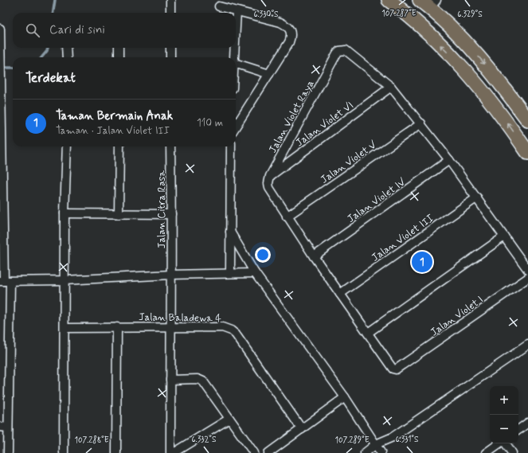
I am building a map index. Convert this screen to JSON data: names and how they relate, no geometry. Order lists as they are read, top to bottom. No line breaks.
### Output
{"streets":{"street":["Jalan Violet Raya","Jalan Violet VI","Jalan Violet V","Jalan Violet IV","Jalan Citra Rasa","Jalan Violet III","Jalan Violet I","Jalan Baladewa 4"]},"crossings":[["Jalan Violet Raya","Jalan Violet VI"],["Jalan Violet Raya","Jalan Violet V"],["Jalan Violet Raya","Jalan Violet IV"],["Jalan Violet Raya","Jalan Violet III"],["Jalan Citra Rasa","Jalan Baladewa 4"]],"page":{"search":"Cari di sini","heading":"Terdekat","list":[{"mark":"1","name":"Taman Bermain Anak","note":"Taman · Jalan Violet III","value":"110 m"}],"pins":"1","map_buttons":["+","−"]},"coordinates":["107.287°E","6.330°S","6.329°S","6.332°S","6.331°S","107.288°E","107.289°E"]}
